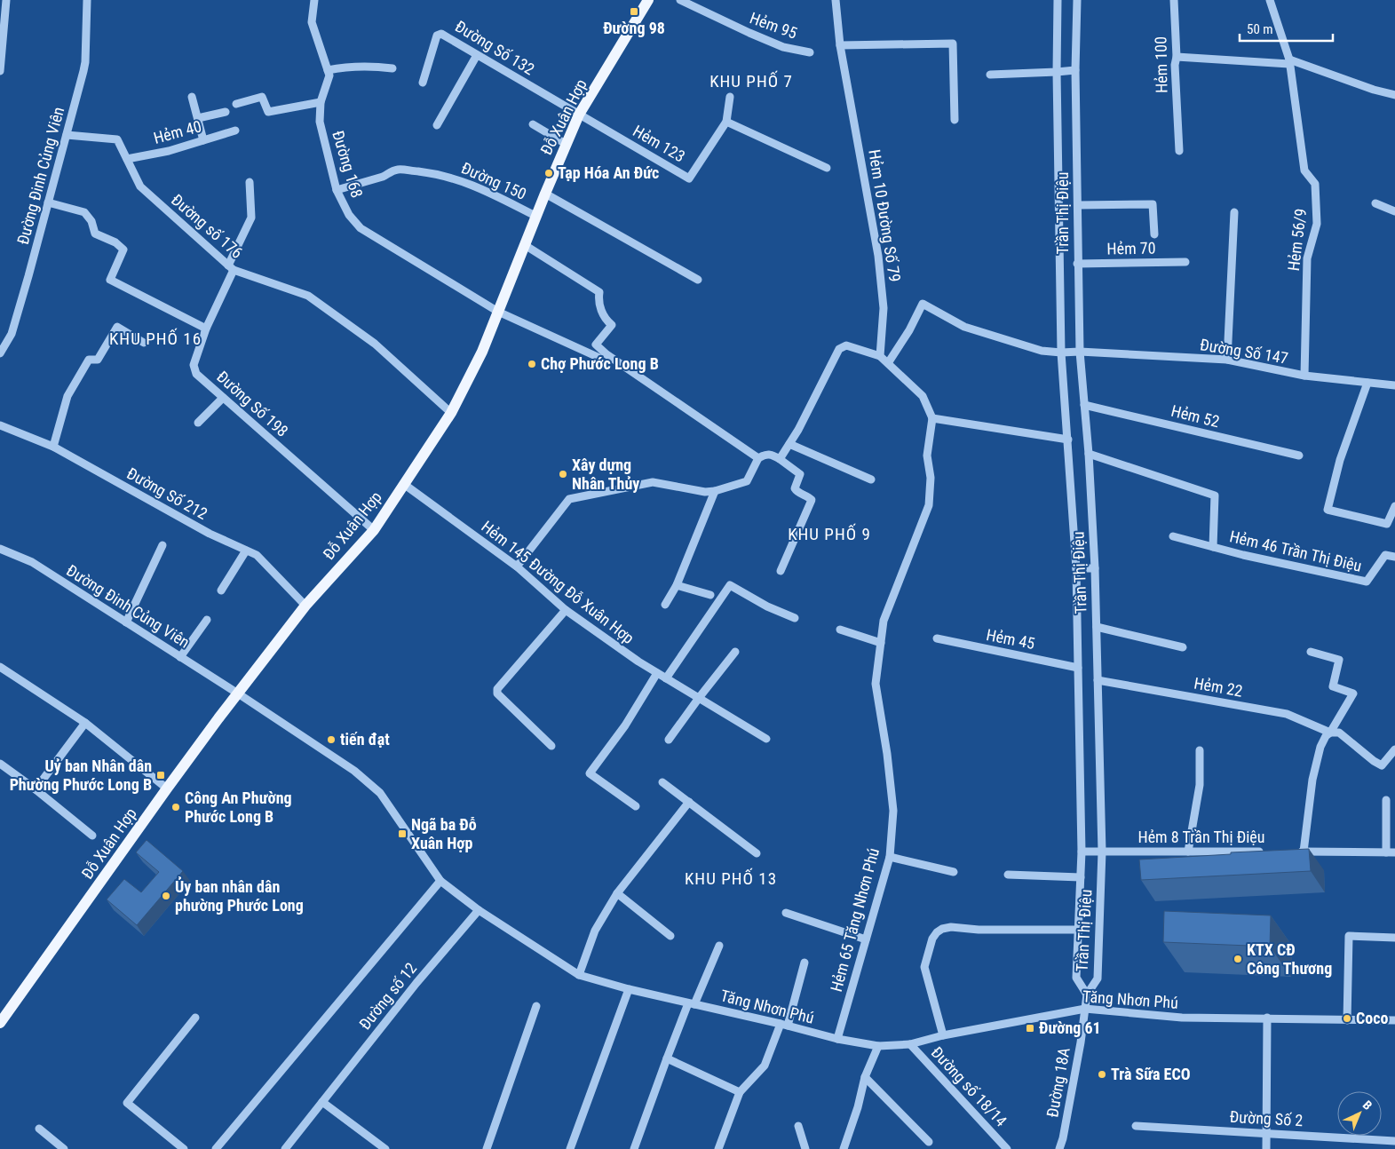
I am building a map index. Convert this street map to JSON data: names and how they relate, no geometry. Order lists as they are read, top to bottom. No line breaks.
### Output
{"streets":{"main road":["Đỗ Xuân Hợp"],"street":["Hẻm 95","Đường Số 132","Hẻm 100","Hẻm 40","Hẻm 123","Đường 168","Đường Đinh Củng Viên","Đường 150","Trần Thị Điệu","Hẻm 10 Đường Số 79","Đường số 176","Hẻm 56/9","Hẻm 70","Đường Số 147","Đường Số 198","Hẻm 52","Đường Số 212","Hẻm 46 Trần Thị Điệu","Hẻm 145 Đường Đỗ Xuân Hợp","Hẻm 45","Hẻm 22","Hẻm 8 Trần Thị Điệu","Hẻm 65 Tăng Nhơn Phú","Đường số 12","Tăng Nhơn Phú","Đường 18A","Đường số 18/14","Đường Số 2"]},"crossings":[["Đường Số 132","Đỗ Xuân Hợp"],["Đường Số 132","Hẻm 123"],["Đỗ Xuân Hợp","Hẻm 123"],["Đỗ Xuân Hợp","Đường 168"],["Đỗ Xuân Hợp","Đường Đinh Củng Viên"],["Đỗ Xuân Hợp","Đường 150"],["Đỗ Xuân Hợp","Đường số 176"],["Đỗ Xuân Hợp","Đường Số 198"],["Đỗ Xuân Hợp","Đường Số 212"],["Đỗ Xuân Hợp","Hẻm 145 Đường Đỗ Xuân Hợp"],["Đỗ Xuân Hợp","Tăng Nhơn Phú"],["Hẻm 40","Đường số 176"],["Đường 168","Đường 150"],["Đường Đinh Củng Viên","Đường số 176"],["Đường Đinh Củng Viên","Tăng Nhơn Phú"],["Trần Thị Điệu","Hẻm 70"],["Trần Thị Điệu","Đường Số 147"],["Trần Thị Điệu","Hẻm 52"],["Trần Thị Điệu","Hẻm 46 Trần Thị Điệu"],["Trần Thị Điệu","Hẻm 45"],["Trần Thị Điệu","Hẻm 22"],["Trần Thị Điệu","Hẻm 8 Trần Thị Điệu"],["Trần Thị Điệu","Đường 18A"],["Đường số 176","Đường Số 198"],["Hẻm 56/9","Đường Số 147"],["Hẻm 65 Tăng Nhơn Phú","Tăng Nhơn Phú"],["Đường số 12","Tăng Nhơn Phú"],["Tăng Nhơn Phú","Đường 18A"],["Tăng Nhơn Phú","Đường số 18/14"]],"districts":["KHU PHỐ 7","KHU PHỐ 16","KHU PHỐ 9","KHU PHỐ 13"],"places":{"transit":["Đường 98","Uỷ ban Nhân dân Phường Phước Long B","Ngã ba Đỗ Xuân Hợp","Đường 61"],"other":["Tạp Hóa An Đức","Chợ Phước Long B","Xây dựng Nhân Thủy","tiến đạt","Công An Phường Phước Long B","Ủy ban nhân dân phường Phước Long","KTX CĐ Công Thương","Coco","Trà Sữa ECO"]},"scale_bar":"50 m","north":"top right"}
